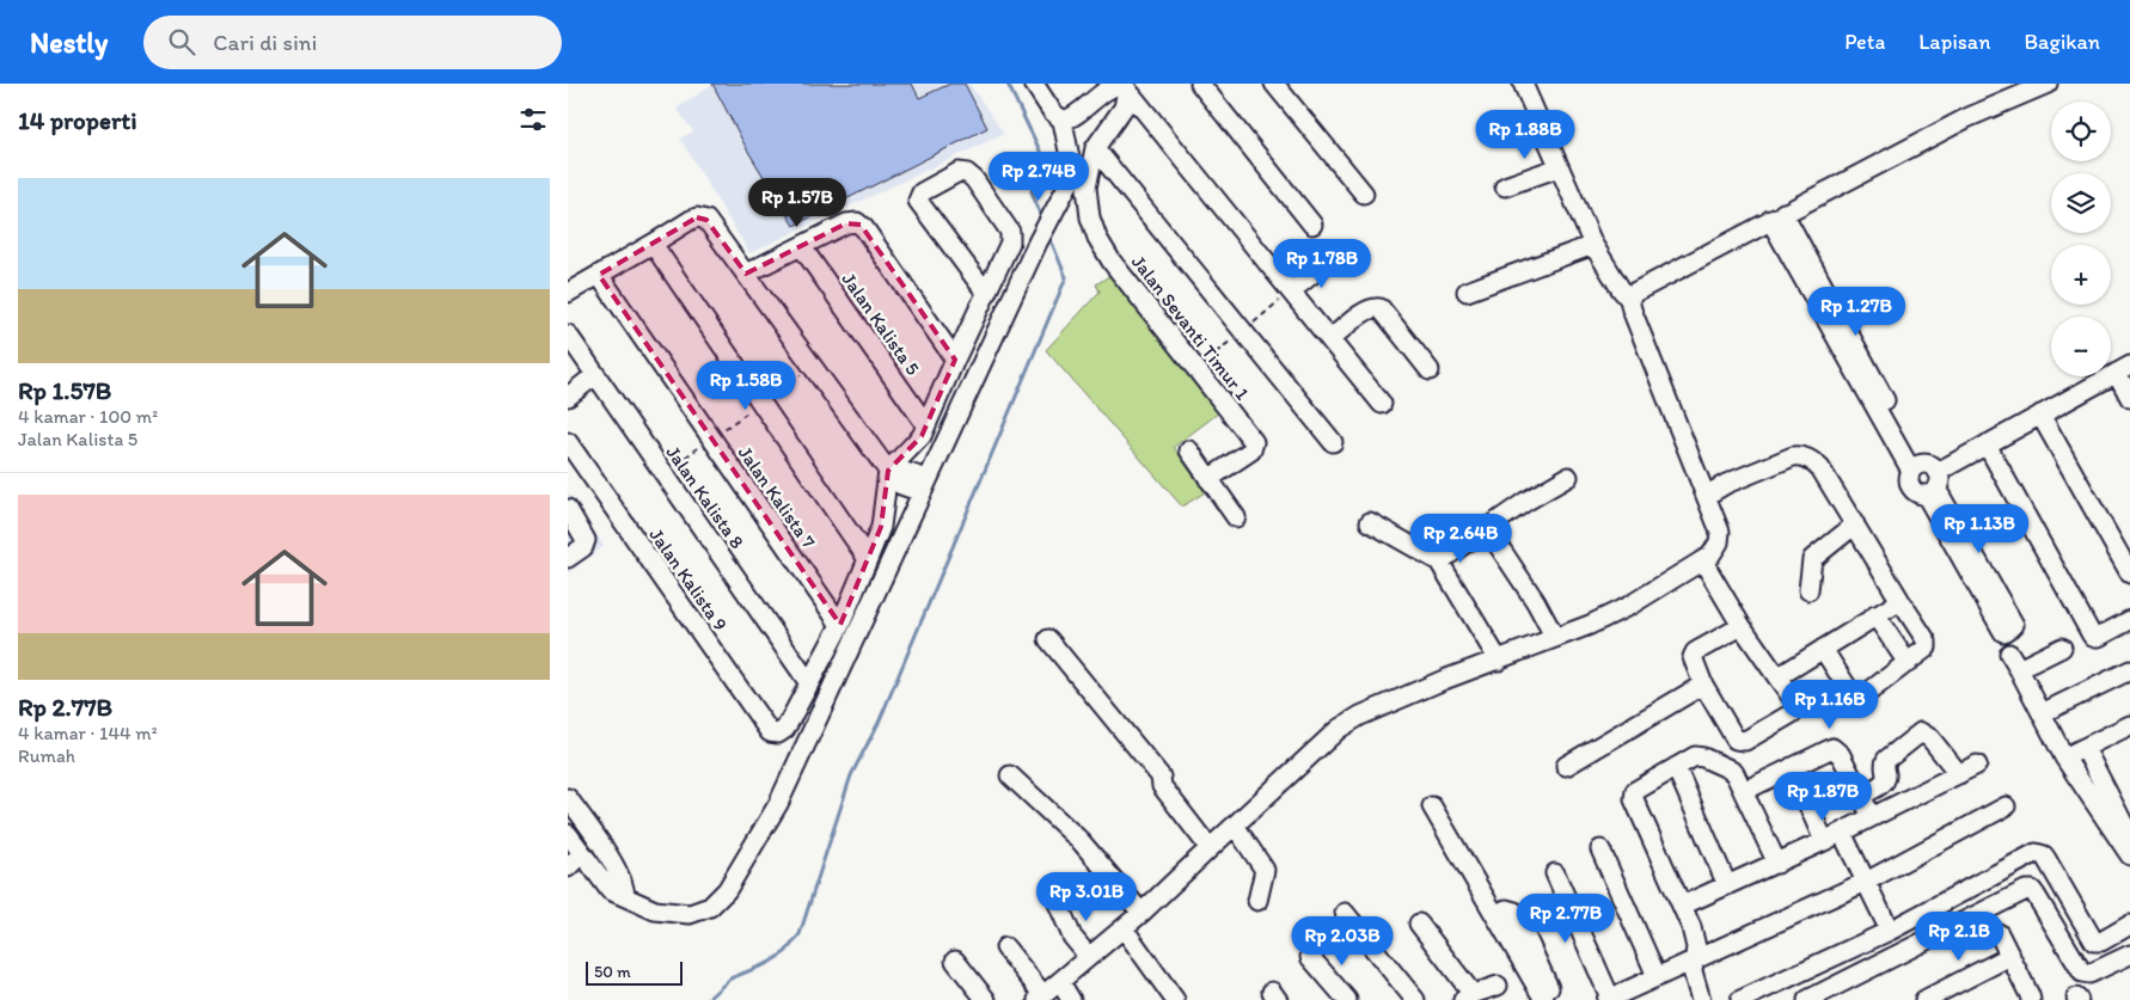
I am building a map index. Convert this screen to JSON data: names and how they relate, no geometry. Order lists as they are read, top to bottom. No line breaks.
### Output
{"streets":{"street":["Jalan Kalista 5","Jalan Sevanti Timur 1","Jalan Kalista 8","Jalan Kalista 7","Jalan Kalista 9"]},"crossings":[["Jalan Kalista 8","Jalan Kalista 9"]],"scale_bar":"50 m","page":{"header":"Nestly","search":"Cari di sini","nav":["Peta","Lapisan","Bagikan"],"heading":"14 properti","map_buttons":["+","−"],"price":["Rp 1.88B","Rp 2.74B","Rp 1.57B","Rp 1.78B","Rp 1.27B","Rp 1.58B","Rp 1.13B","Rp 2.64B","Rp 1.16B","Rp 1.87B","Rp 3.01B","Rp 2.77B","Rp 2.1B","Rp 2.03B"],"list":[{"name":"Rp 1.57B","note":"4 kamar · 100 m² · Jalan Kalista 5"},{"name":"Rp 2.77B","note":"4 kamar · 144 m² · Rumah"}],"scale":"50 m"}}
